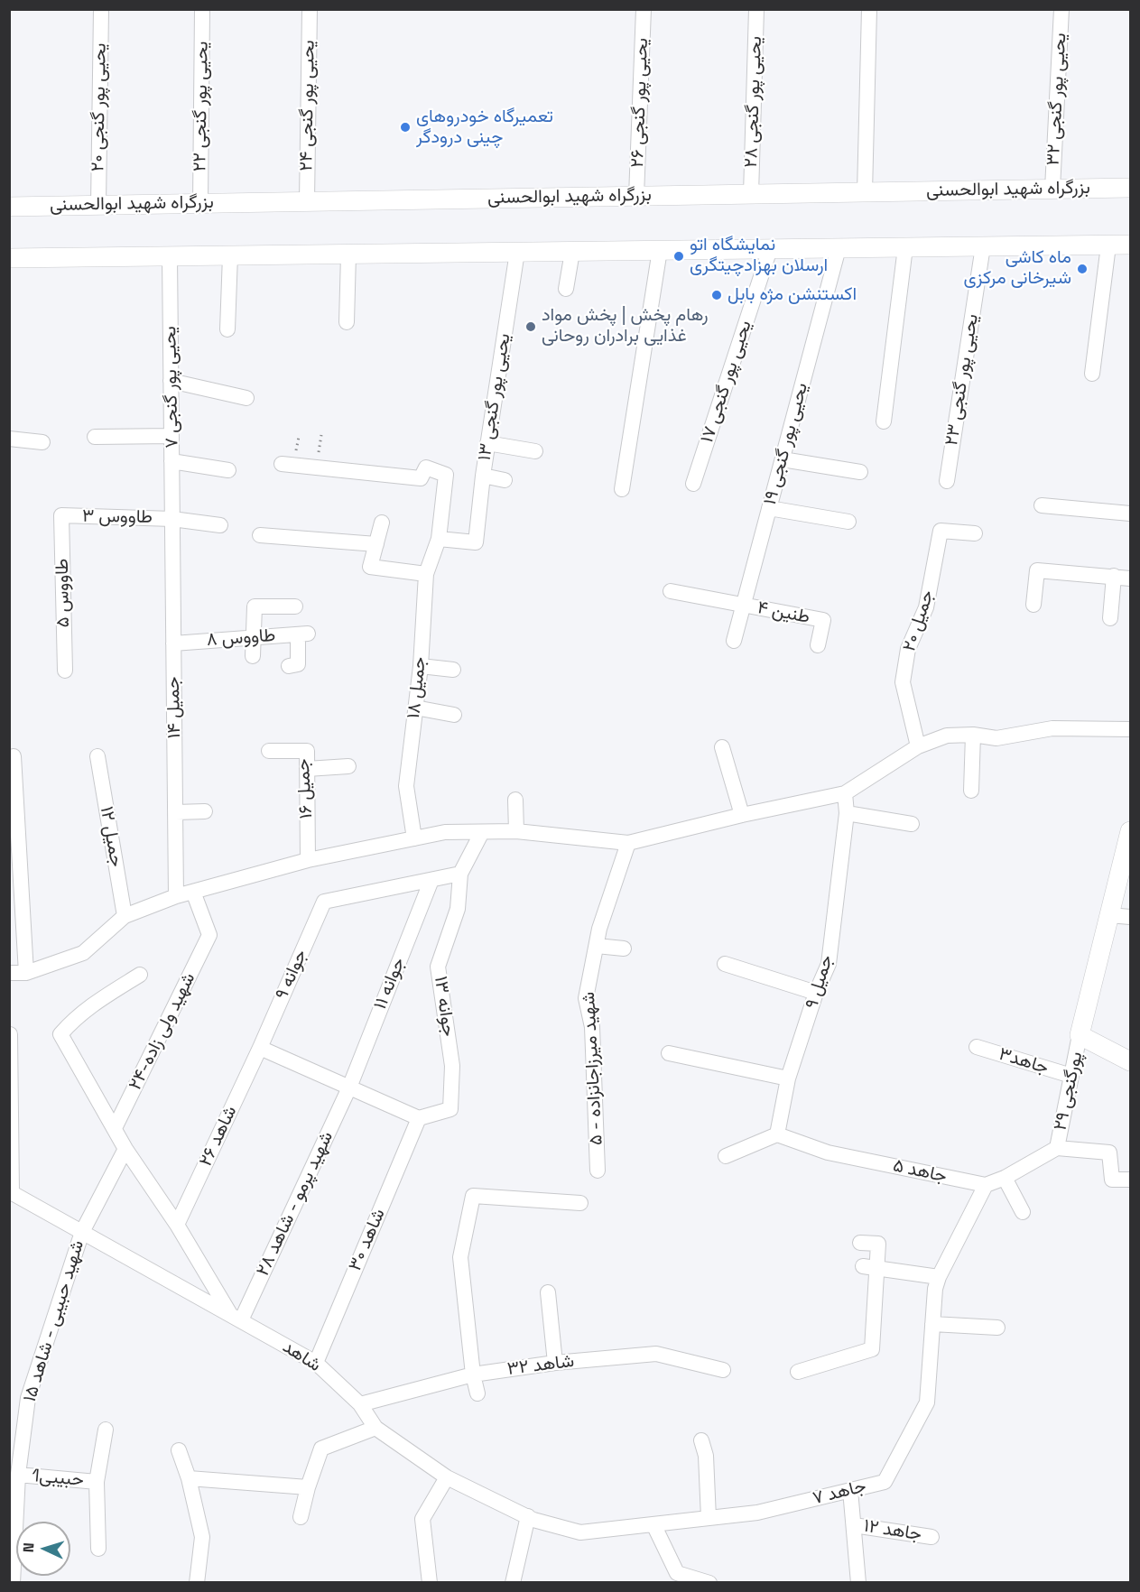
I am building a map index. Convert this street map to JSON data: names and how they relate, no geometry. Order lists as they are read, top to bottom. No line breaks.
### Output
{"streets":{"main road":["بزرگراه شهید ابوالحسنی"],"street":["یحیی پور گنجی ۳۲","یحیی پور گنجی ۲۸","یحیی پور گنجی ۲۶","یحیی پور گنجی ۲۴","یحیی پور گنجی ۲۲","یحیی پور گنجی ۲۰","یحیی پور گنجی ۲۳","یحیی پور گنجی ۱۷","یحیی پور گنجی ۷","یحیی پور گنجی ۱۳","یحیی پور گنجی ۱۹","طاووس ۳","طاووس ۵","طنین ۴","جمیل ۲۰","طاووس ۸","جمیل ۱۸","جمیل ۱۴","جمیل ۱۶","جمیل ۱۲","جوانه ۹","جمیل ۹","جوانه ۱۱","جوانه ۱۳","شهید ولی زاده-۲۴","جاهد۳","شهید میرزاجانزاده - ۵","پورگنجی ۲۹","شاهد ۲۶","جاهد ۵","شهید پرمو - شاهد ۲۸","شاهد ۳۰","شهید حبیبی - شاهد ۱۵","شاهد","شاهد ۳۲","حبیبی1","جاهد ۷","جاهد ۱۲"]},"crossings":[["یحیی پور گنجی ۳۲","بزرگراه شهید ابوالحسنی"],["یحیی پور گنجی ۲۸","بزرگراه شهید ابوالحسنی"],["یحیی پور گنجی ۲۶","بزرگراه شهید ابوالحسنی"],["یحیی پور گنجی ۲۴","بزرگراه شهید ابوالحسنی"],["یحیی پور گنجی ۲۲","بزرگراه شهید ابوالحسنی"],["یحیی پور گنجی ۲۰","بزرگراه شهید ابوالحسنی"],["یحیی پور گنجی ۷","طاووس ۳"],["یحیی پور گنجی ۷","جمیل ۱۴"],["یحیی پور گنجی ۱۳","جمیل ۱۸"],["یحیی پور گنجی ۱۹","طنین ۴"],["طاووس ۳","طاووس ۵"],["طاووس ۳","جمیل ۱۴"],["طاووس ۸","جمیل ۱۴"],["جوانه ۹","جوانه ۱۱"],["جوانه ۹","شاهد ۲۶"],["جمیل ۹","جاهد ۵"],["جوانه ۱۱","شهید پرمو - شاهد ۲۸"],["جوانه ۱۳","شاهد ۳۰"],["جاهد۳","پورگنجی ۲۹"],["جاهد ۵","جاهد ۷"],["شهید پرمو - شاهد ۲۸","شاهد"],["شاهد ۳۰","شاهد"],["شهید حبیبی - شاهد ۱۵","شاهد"],["شهید حبیبی - شاهد ۱۵","حبیبی1"],["شاهد","شاهد ۳۲"],["شاهد","جاهد ۷"]],"places":["تعمیرگاه خودروهای چینی درودگر","نمایشگاه اتو ارسلان بهزادچیتگری","ماه کاشی شیرخانی مرکزی","اکستنشن مژه بابل","رهام پخش | پخش مواد غذایی برادران روحانی"],"north":"left"}
